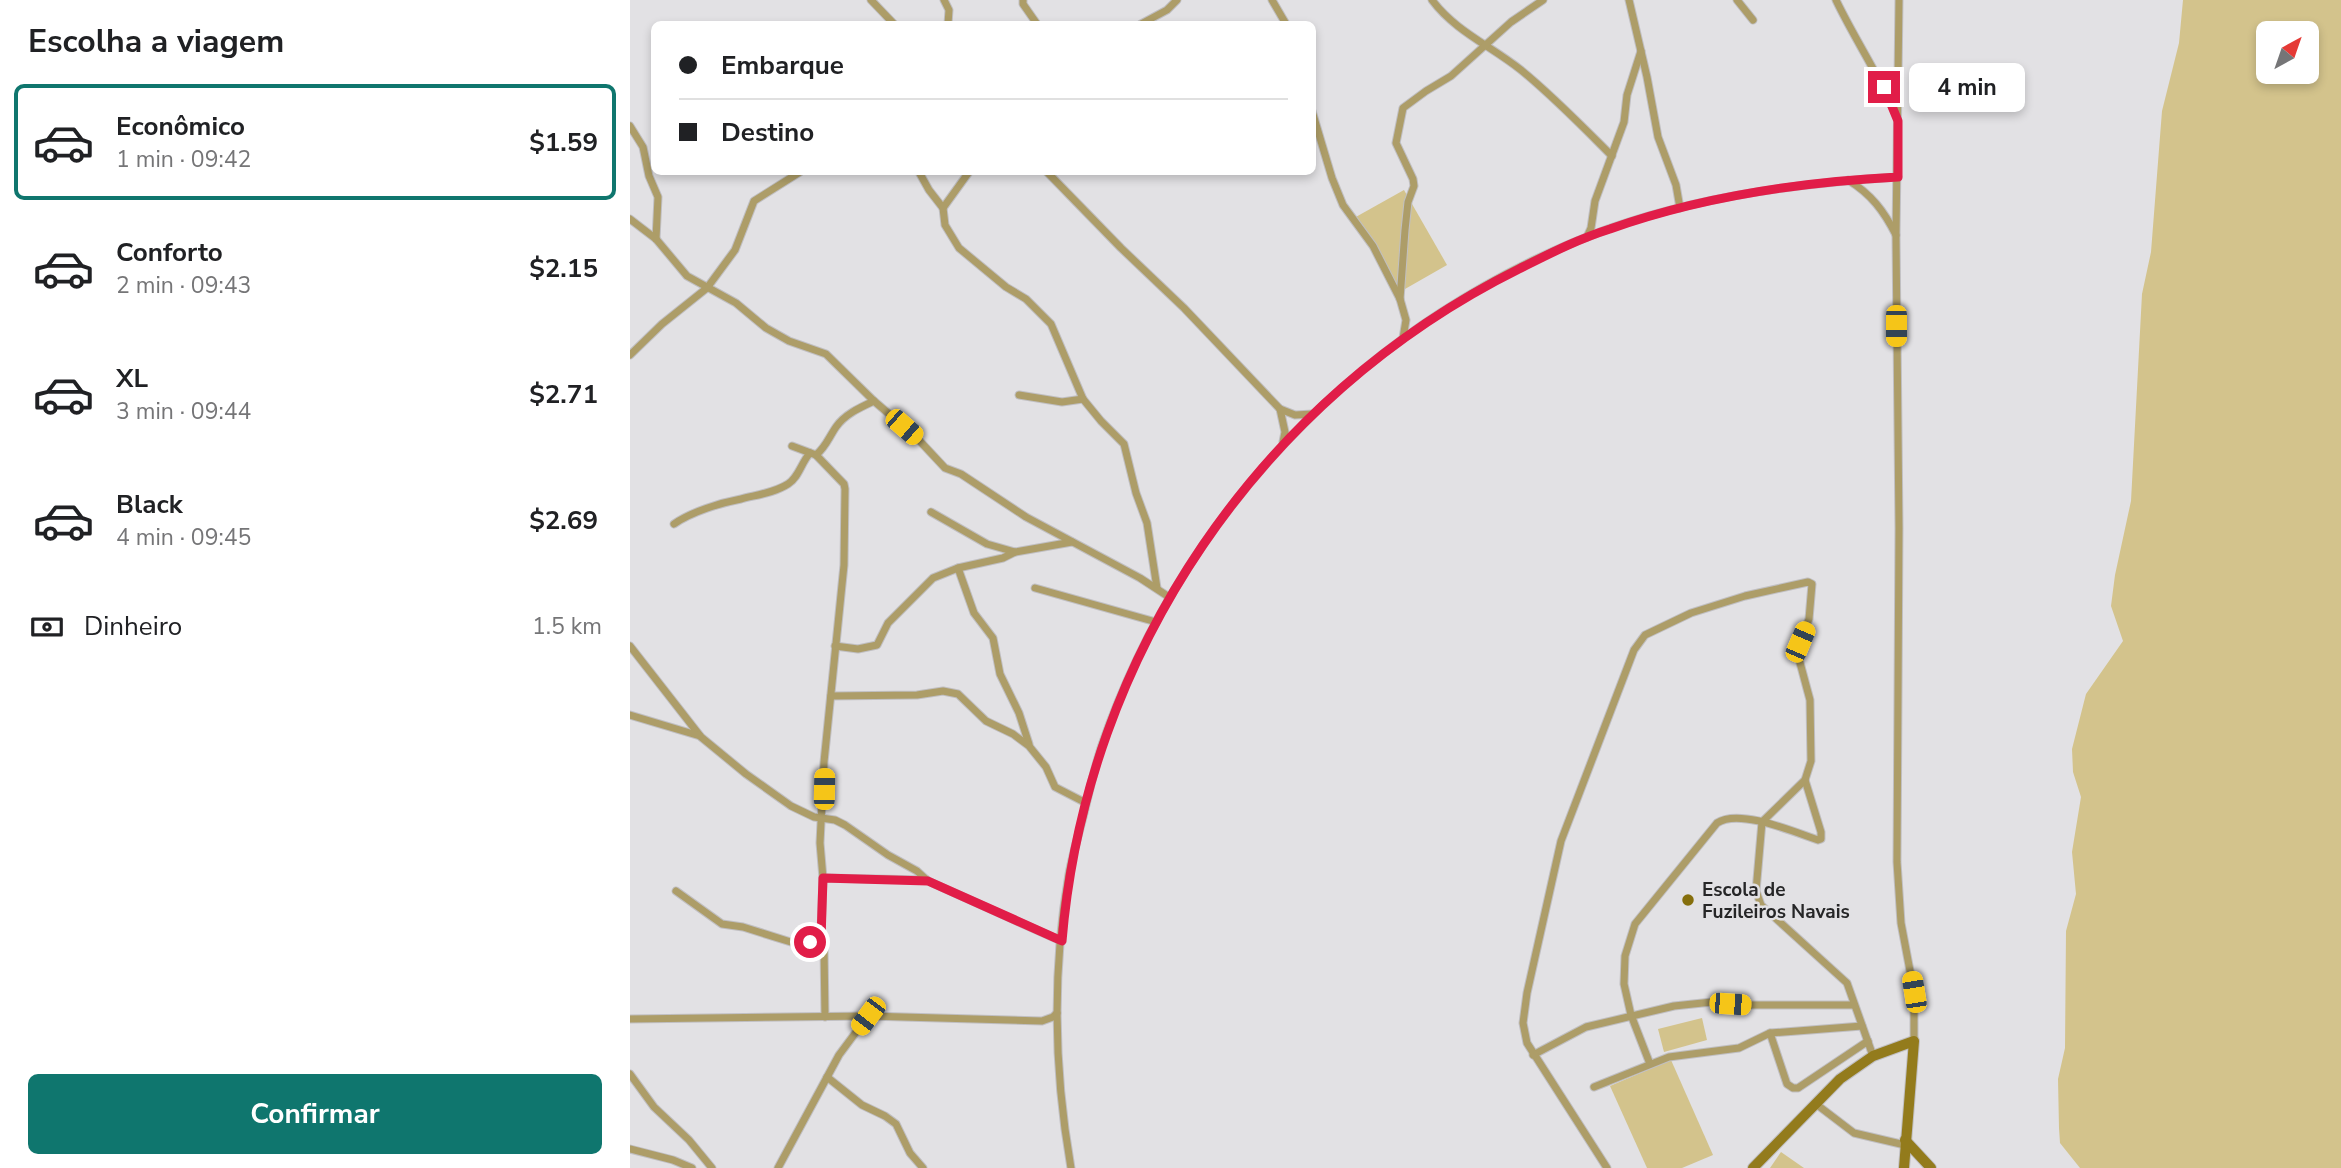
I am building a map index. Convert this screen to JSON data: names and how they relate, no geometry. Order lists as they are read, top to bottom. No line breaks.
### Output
{"places":["Escola de Fuzileiros Navais"],"north":"top right","page":{"heading":"Escolha a viagem","banner":["Embarque","Destino"],"bubble":"4 min","list":[{"name":"Econômico","note":"1 min · 09:42","value":"$1.59"},{"name":"Conforto","note":"2 min · 09:43","value":"$2.15"},{"name":"XL","note":"3 min · 09:44","value":"$2.71"},{"name":"Black","note":"4 min · 09:45","value":"$2.69"}],"pay":["Dinheiro","1.5 km"],"buttons":"Confirmar"}}
